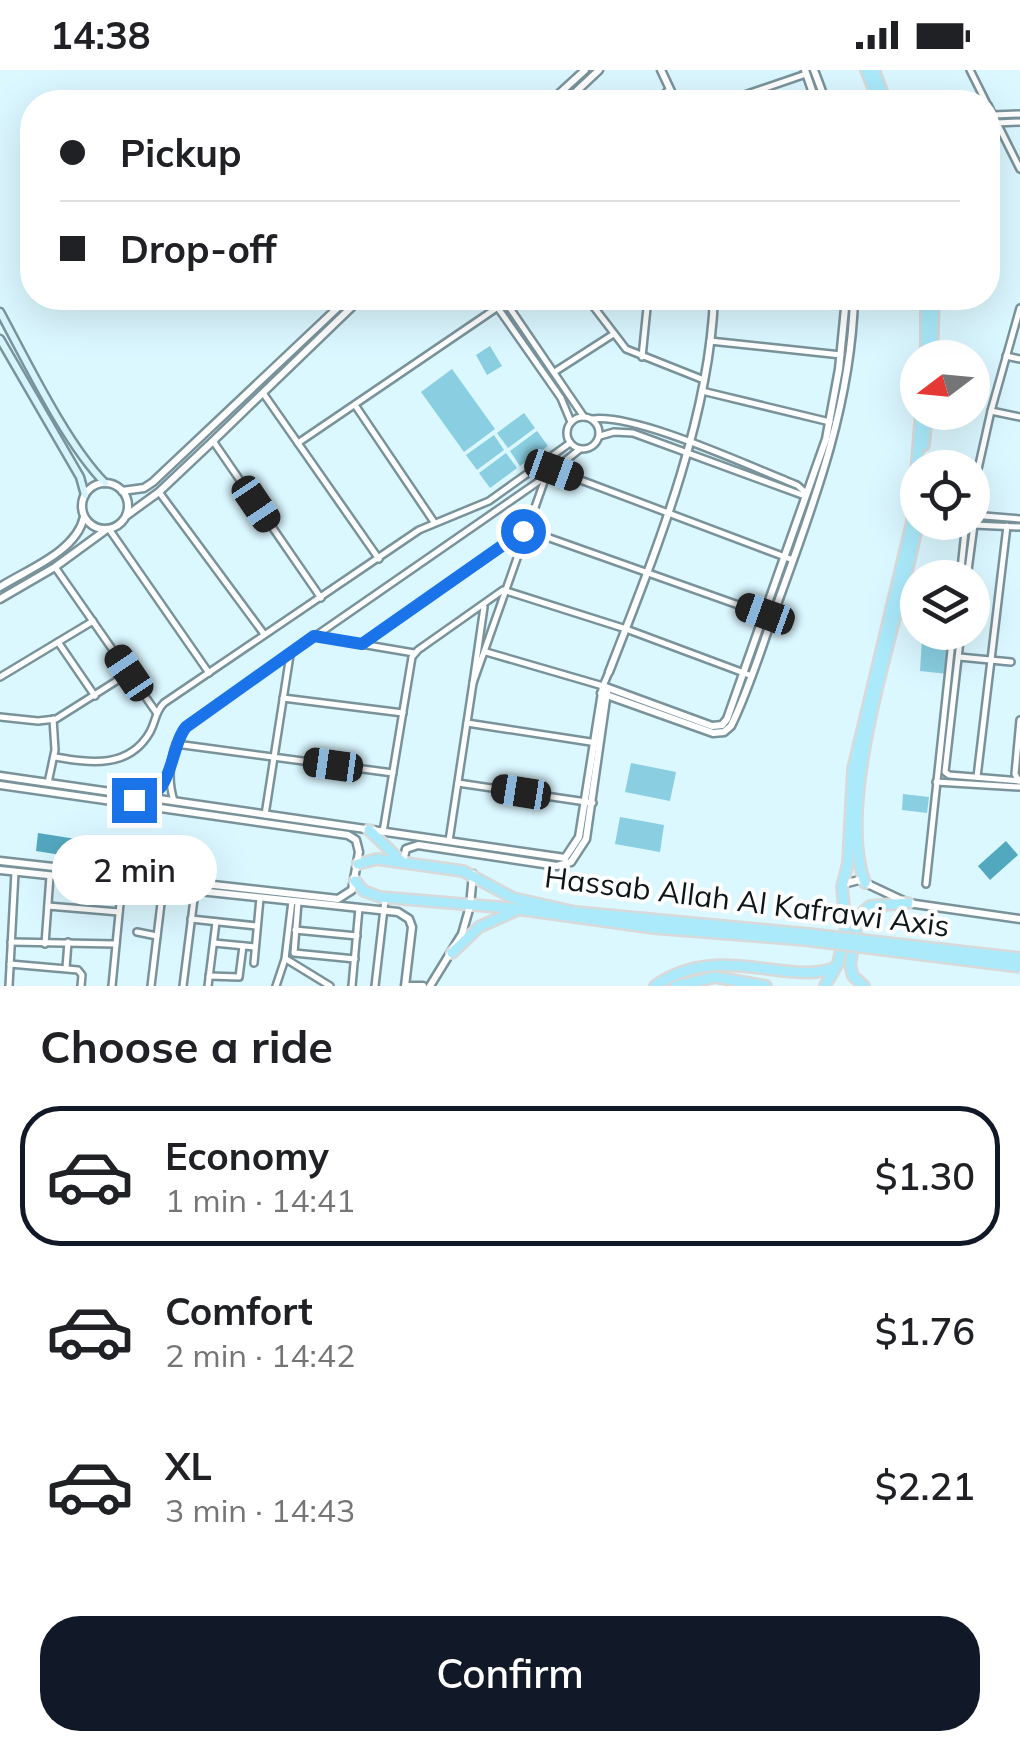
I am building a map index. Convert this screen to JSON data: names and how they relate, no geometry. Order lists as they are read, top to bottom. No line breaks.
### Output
{"streets":{"main road":["Hassab Allah Al Kafrawi Axis"]},"north":"left","page":{"status":"14:38","banner":["Pickup","Drop-off"],"bubble":"2 min","heading":"Choose a ride","list":[{"name":"Economy","note":"1 min · 14:41","value":"$1.30"},{"name":"Comfort","note":"2 min · 14:42","value":"$1.76"},{"name":"XL","note":"3 min · 14:43","value":"$2.21"}],"buttons":"Confirm"}}
